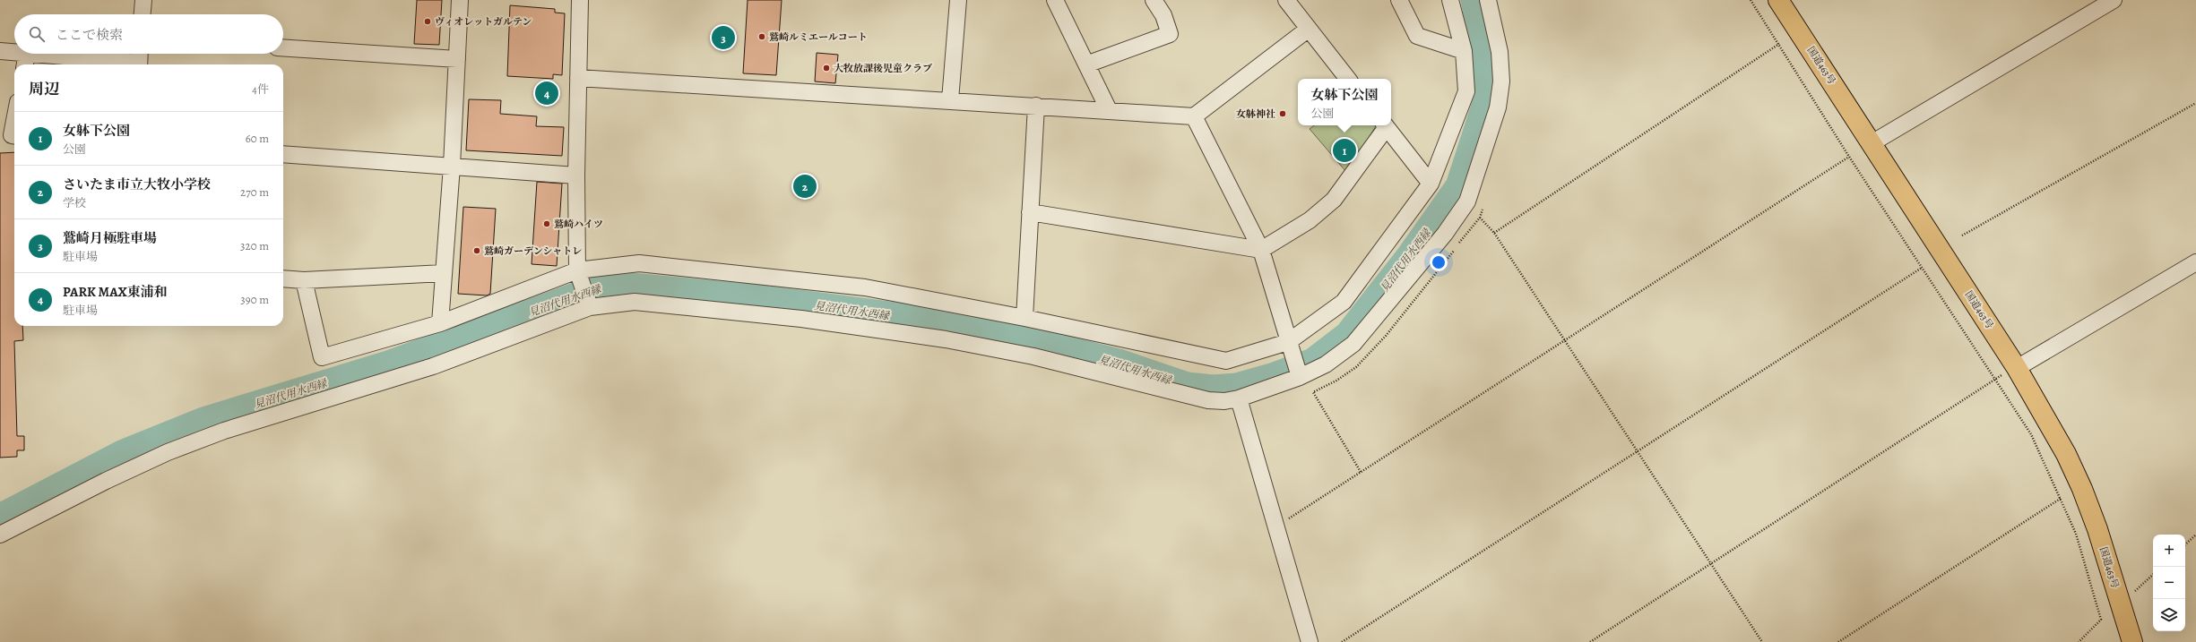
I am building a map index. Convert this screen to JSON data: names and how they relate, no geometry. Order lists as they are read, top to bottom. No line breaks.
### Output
{"streets":{"highway":["国道463号"]},"water":["見沼代用水西縁"],"places":["ヴィオレットガルテン","鷲崎ルミエールコート","大牧放課後児童クラブ","女躰神社","鷲崎ハイツ","鷲崎ガーデンシャトレ"],"page":{"search":"ここで検索","pins":["3","4","1","2"],"heading":["周辺","4件"],"popup":["女躰下公園","公園"],"list":[{"mark":"1","name":"女躰下公園","note":"公園","value":"60 m"},{"mark":"2","name":"さいたま市立大牧小学校","note":"学校","value":"270 m"},{"mark":"3","name":"鷲崎月極駐車場","note":"駐車場","value":"320 m"},{"mark":"4","name":"PARK MAX東浦和","note":"駐車場","value":"390 m"}],"map_buttons":["+","−"]}}
